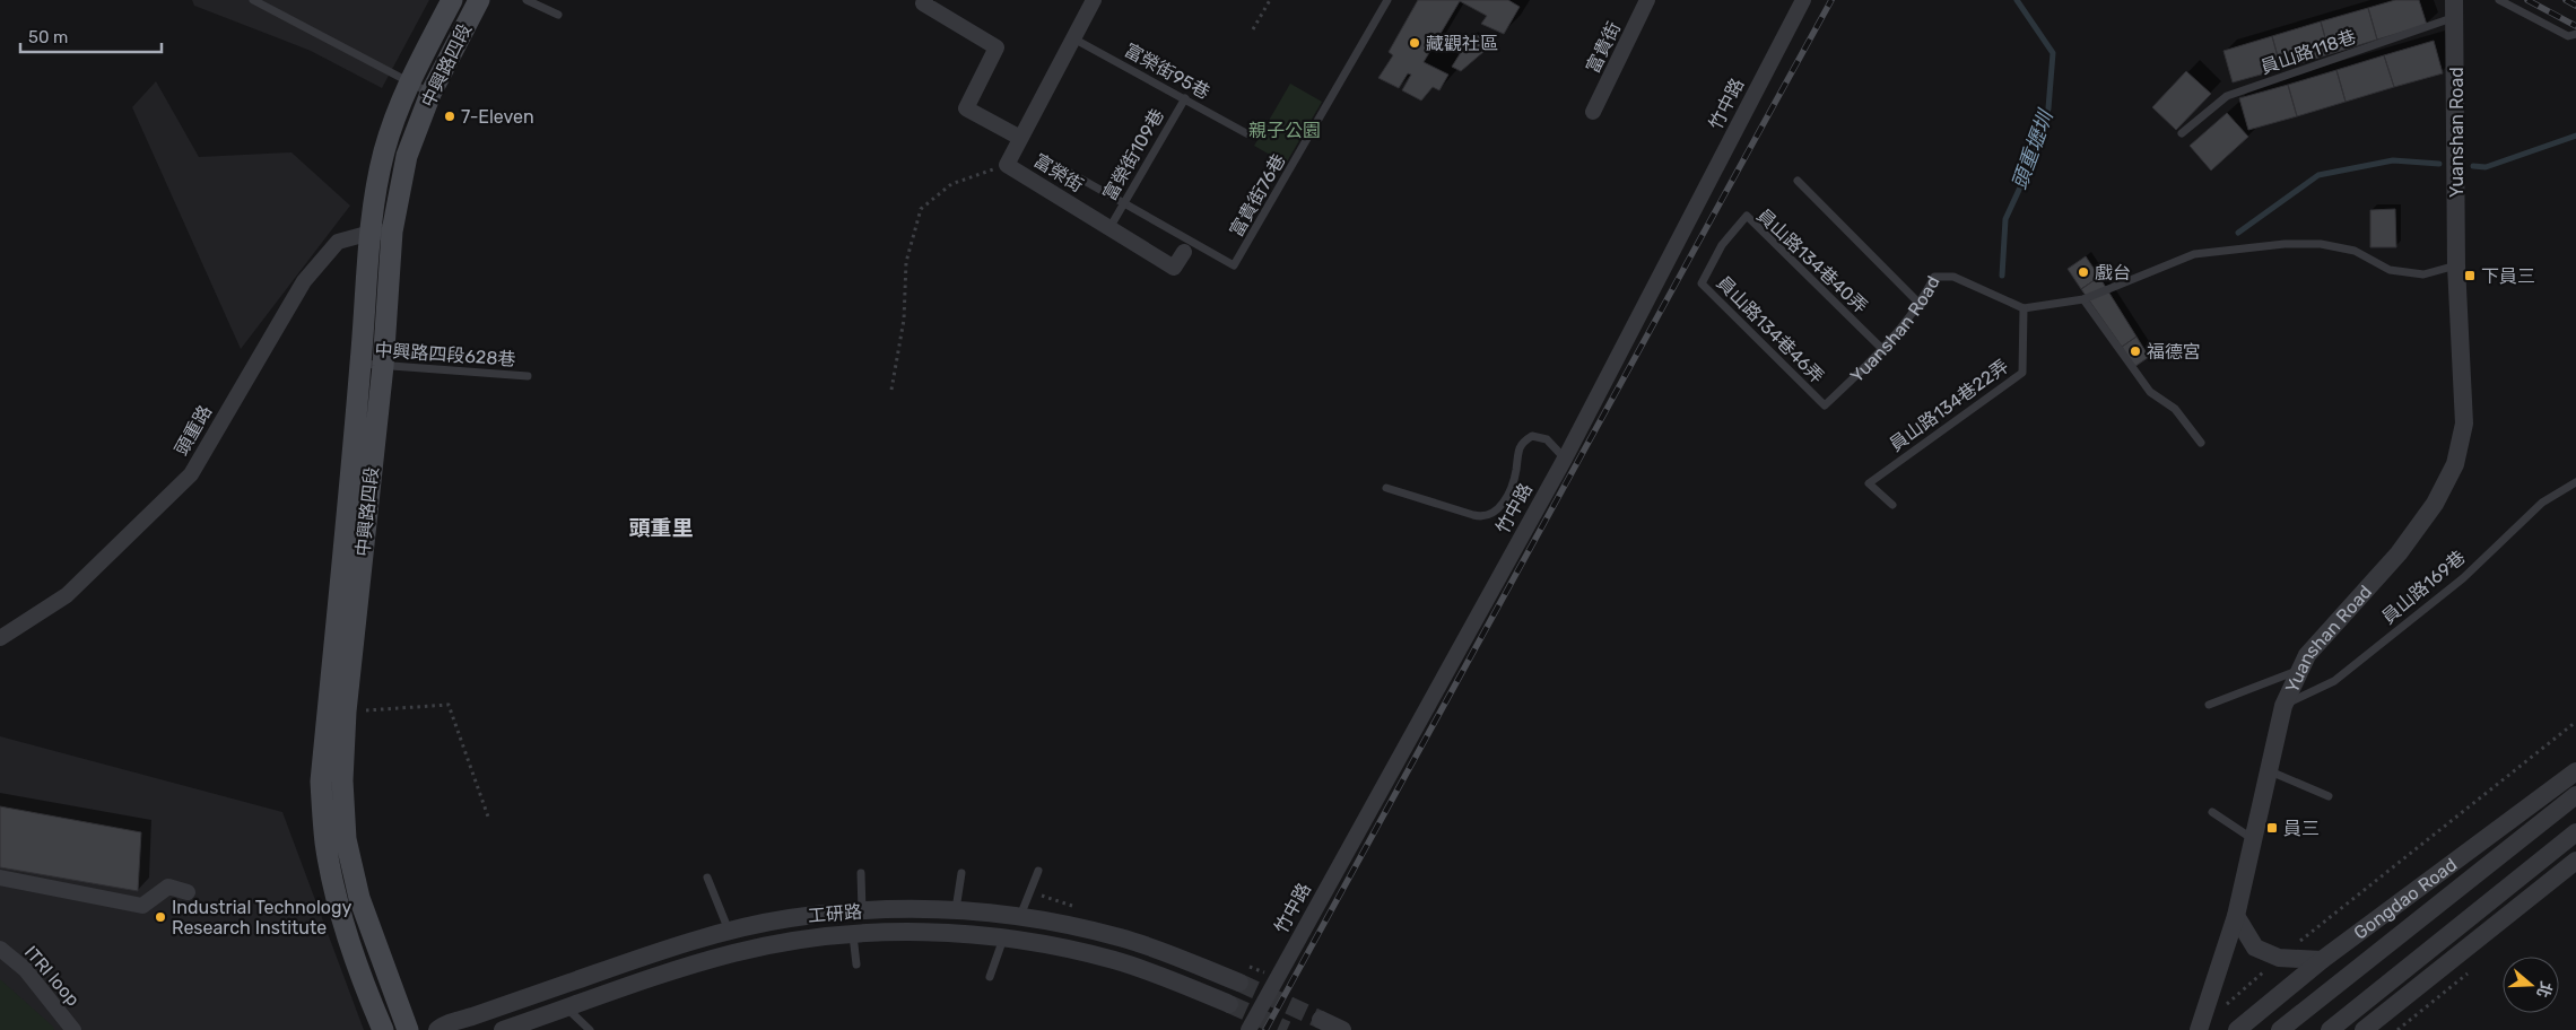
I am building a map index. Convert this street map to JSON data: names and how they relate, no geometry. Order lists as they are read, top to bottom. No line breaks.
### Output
{"streets":{"main road":["中興路四段"],"street":["富貴街","竹中路","Yuanshan Road","富榮街","頭重路","Gongdao Road","工研路","ITRI loop"],"lane":["員山路118巷","富榮街95巷","富榮街109巷","富貴街76巷","員山路134巷40弄","員山路134巷46弄","中興路四段628巷","員山路134巷22弄","員山路169巷"]},"crossings":[["員山路118巷","Yuanshan Road"],["中興路四段","中興路四段628巷"],["中興路四段","頭重路"],["富榮街95巷","富榮街109巷"],["富榮街95巷","富榮街"],["Yuanshan Road","員山路134巷40弄"],["Yuanshan Road","員山路134巷46弄"],["Yuanshan Road","員山路134巷22弄"],["Yuanshan Road","員山路169巷"],["富榮街109巷","富榮街"],["富榮街109巷","富貴街76巷"],["富榮街","富貴街76巷"],["員山路134巷40弄","員山路134巷46弄"]],"districts":["頭重里"],"water":["頭重壢圳"],"parks":["親子公園"],"places":{"other":["藏觀社區","7-Eleven","戲台","福德宮","Industrial Technology Research Institute"],"transit":["下員三","員三"]},"scale_bar":"50 m","north":"right"}
